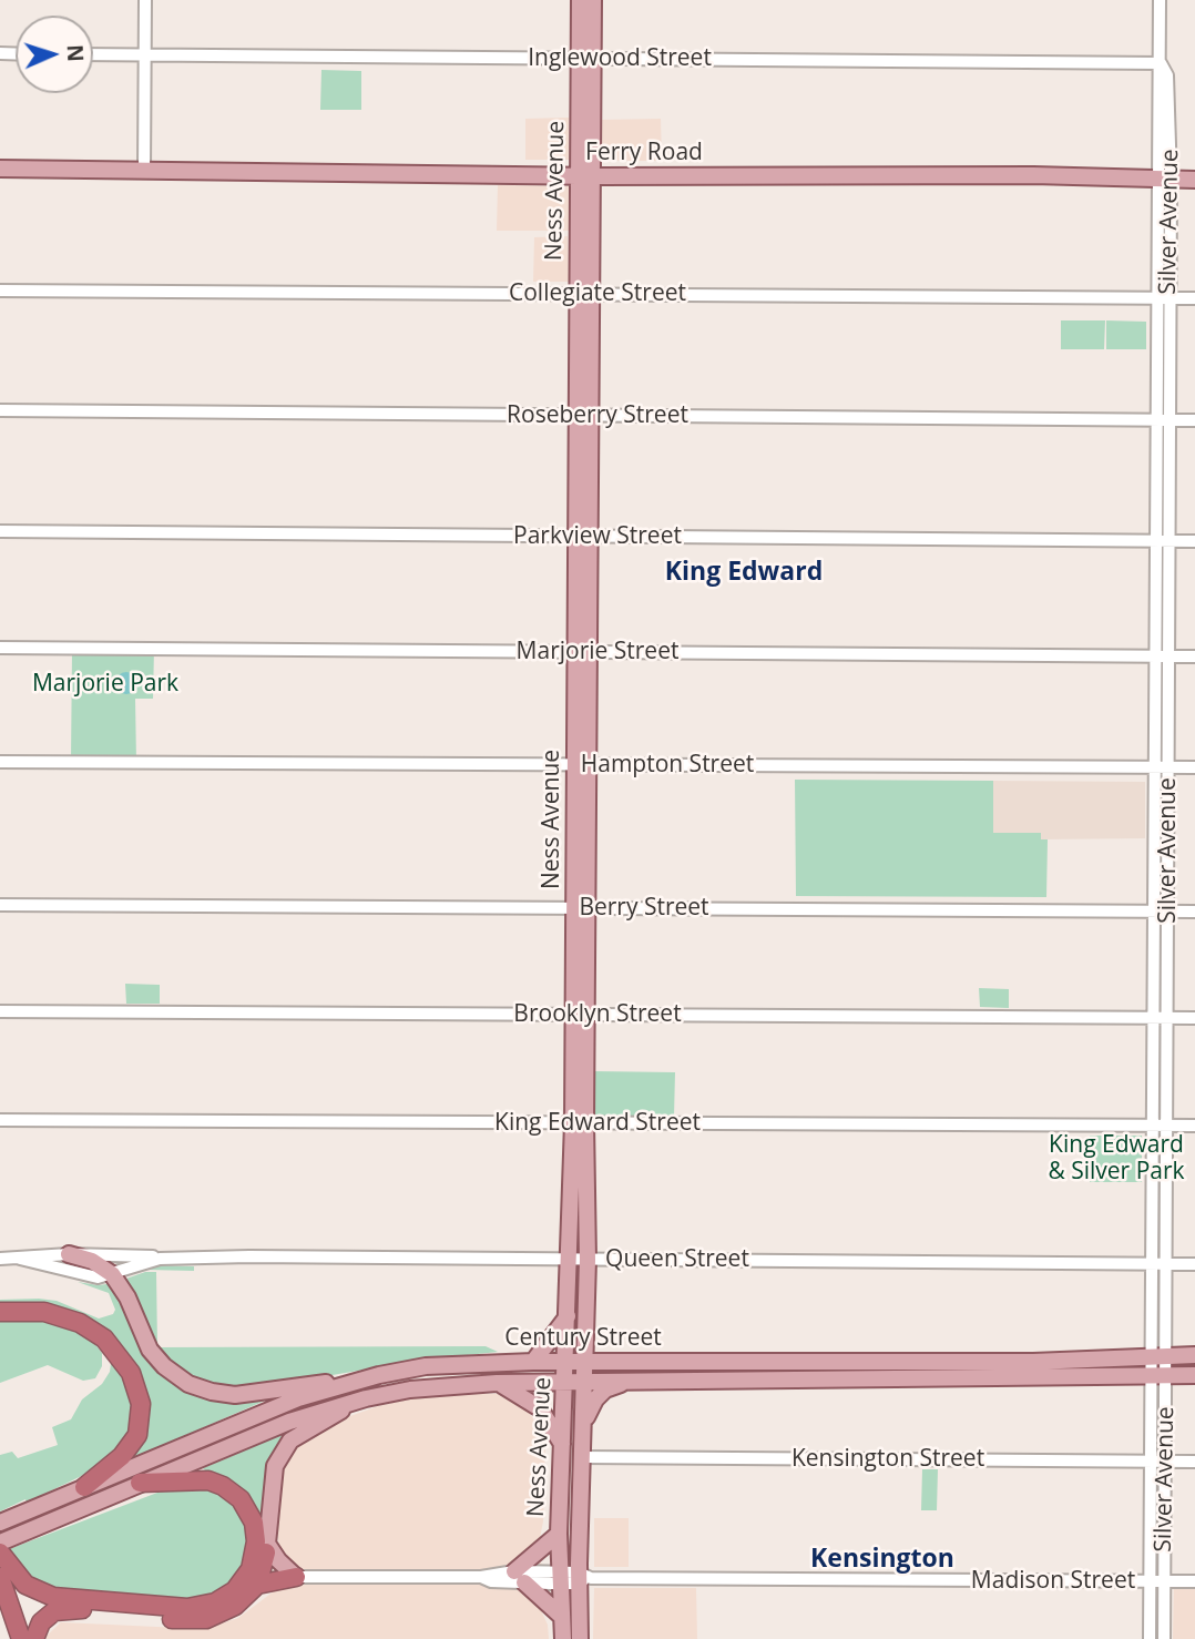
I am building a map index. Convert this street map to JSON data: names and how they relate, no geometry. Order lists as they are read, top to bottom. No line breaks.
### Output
{"streets":{"main road":["Ferry Road","Ness Avenue","Century Street"],"street":["Inglewood Street","Silver Avenue","Collegiate Street","Roseberry Street","Parkview Street","Marjorie Street","Hampton Street","Berry Street","Brooklyn Street","King Edward Street","Queen Street","Kensington Street","Madison Street"]},"crossings":[["Inglewood Street","Ness Avenue"],["Inglewood Street","Silver Avenue"],["Ferry Road","Ness Avenue"],["Ferry Road","Silver Avenue"],["Ness Avenue","Collegiate Street"],["Ness Avenue","Roseberry Street"],["Ness Avenue","Parkview Street"],["Ness Avenue","Marjorie Street"],["Ness Avenue","Hampton Street"],["Ness Avenue","Berry Street"],["Ness Avenue","Brooklyn Street"],["Ness Avenue","King Edward Street"],["Ness Avenue","Queen Street"],["Ness Avenue","Century Street"],["Ness Avenue","Kensington Street"],["Ness Avenue","Madison Street"],["Silver Avenue","Collegiate Street"],["Silver Avenue","Roseberry Street"],["Silver Avenue","Parkview Street"],["Silver Avenue","Marjorie Street"],["Silver Avenue","Hampton Street"],["Silver Avenue","Berry Street"],["Silver Avenue","Brooklyn Street"],["Silver Avenue","King Edward Street"],["Silver Avenue","Queen Street"],["Silver Avenue","Century Street"],["Silver Avenue","Kensington Street"],["Silver Avenue","Madison Street"],["Century Street","Madison Street"]],"districts":["King Edward","Kensington"],"parks":["Marjorie Park","King Edward & Silver Park"],"north":"right"}
